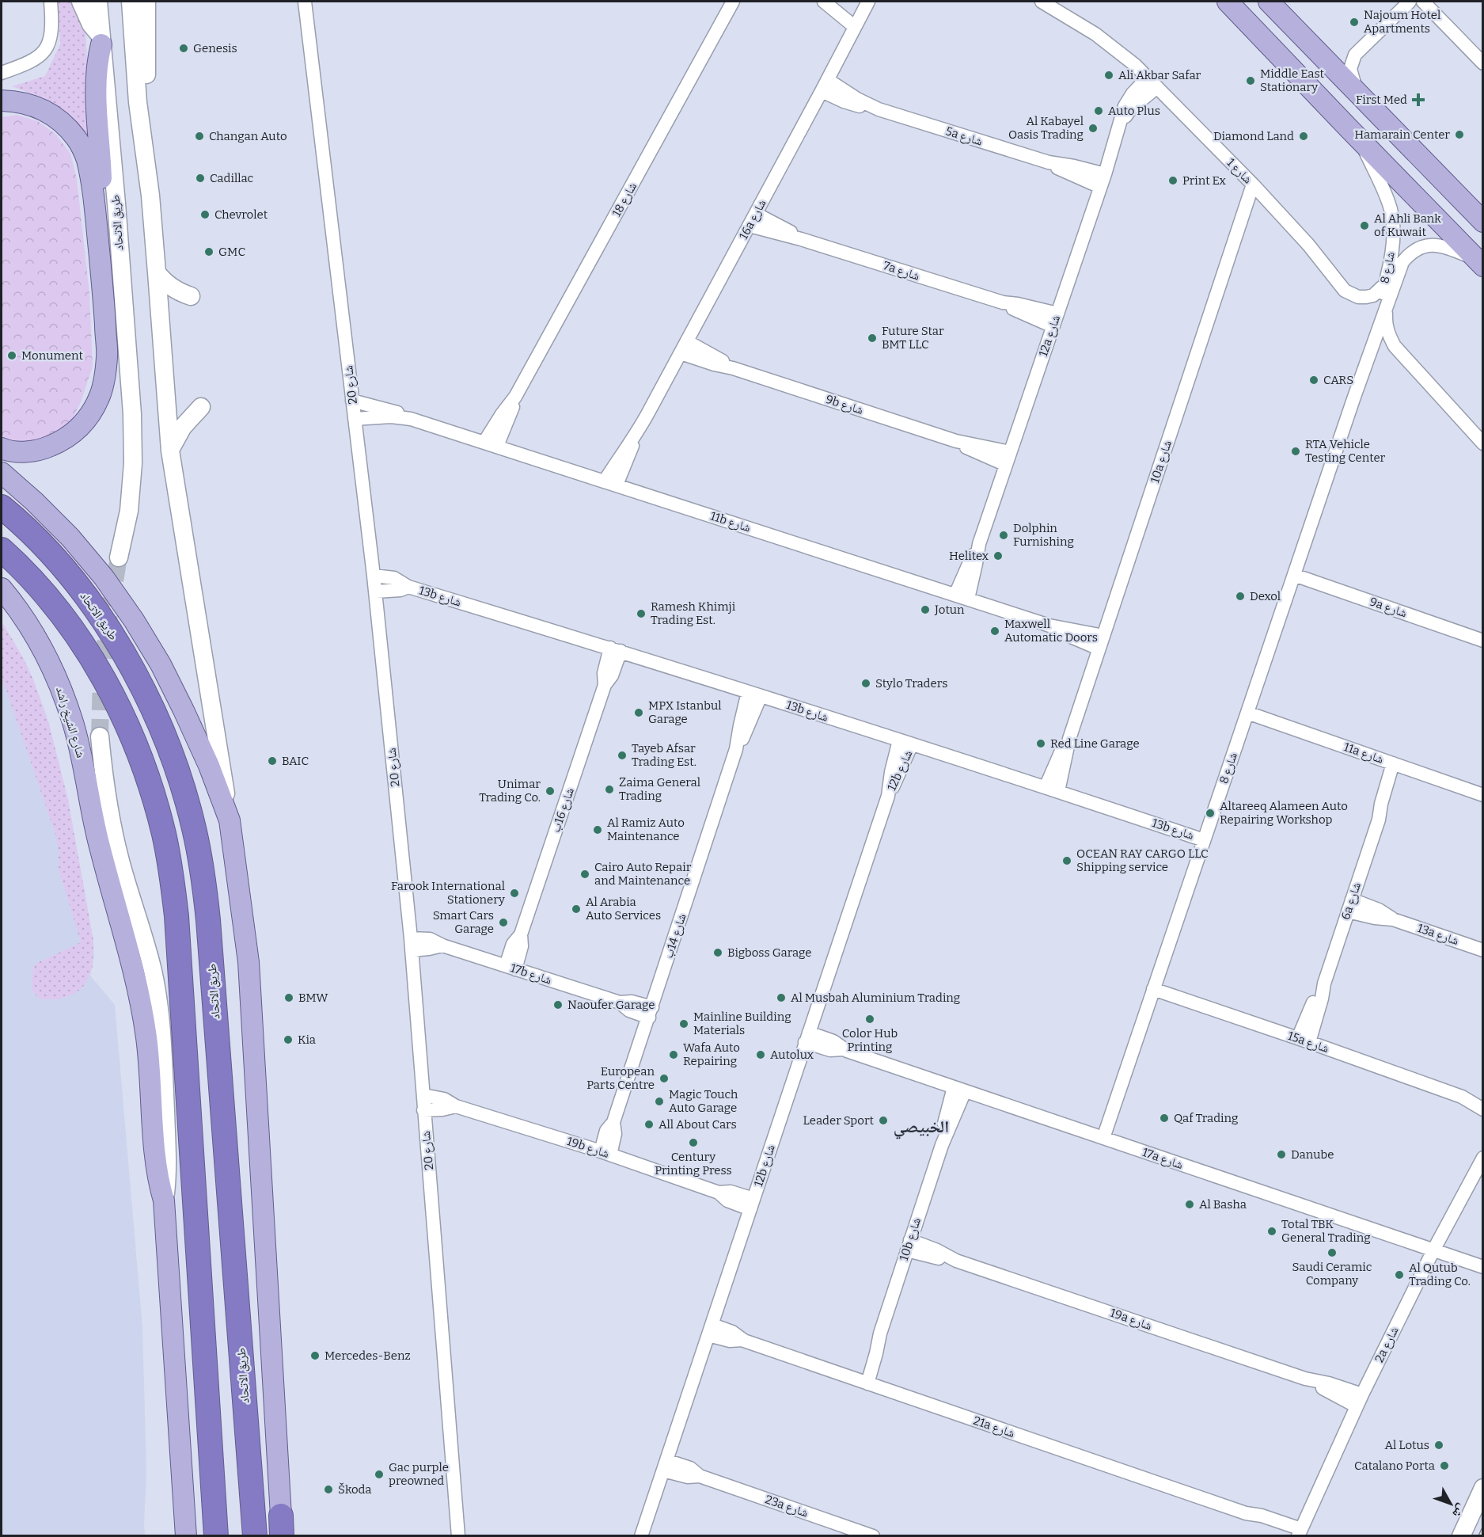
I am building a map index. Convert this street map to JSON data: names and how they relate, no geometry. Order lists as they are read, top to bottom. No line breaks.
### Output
{"streets":{"highway":["طريق الاتحاد"],"main road":["شارع الشيخ راشد"],"street":["5a شارع","شارع 1","شارع 18","16a شارع","شارع 8","7a شارع","12a شارع","شارع 20","9b شارع","10a شارع","11b شارع","13b شارع","9a شارع","11a شارع","12b شارع","شارع 16ب","6a شارع","13a شارع","شارع 14ب","17b شارع","15a شارع","19b شارع","17a شارع","10b شارع","19a شارع","2a شارع","21a شارع","23a شارع"]},"crossings":[["5a شارع","16a شارع"],["5a شارع","12a شارع"],["شارع 1","شارع 8"],["شارع 1","12a شارع"],["شارع 1","10a شارع"],["شارع 18","11b شارع"],["16a شارع","7a شارع"],["16a شارع","9b شارع"],["16a شارع","11b شارع"],["شارع 8","13b شارع"],["شارع 8","9a شارع"],["شارع 8","11a شارع"],["شارع 8","15a شارع"],["شارع 8","17a شارع"],["7a شارع","12a شارع"],["12a شارع","9b شارع"],["12a شارع","11b شارع"],["شارع 20","11b شارع"],["شارع 20","13b شارع"],["شارع 20","17b شارع"],["شارع 20","19b شارع"],["10a شارع","11b شارع"],["10a شارع","13b شارع"],["13b شارع","12b شارع"],["13b شارع","شارع 16ب"],["13b شارع","شارع 14ب"],["11a شارع","6a شارع"],["12b شارع","19b شارع"],["12b شارع","17a شارع"],["12b شارع","21a شارع"],["12b شارع","23a شارع"],["شارع 16ب","17b شارع"],["6a شارع","13a شارع"],["6a شارع","15a شارع"],["شارع 14ب","17b شارع"],["شارع 14ب","19b شارع"],["17a شارع","10b شارع"],["17a شارع","2a شارع"],["10b شارع","19a شارع"],["10b شارع","21a شارع"],["19a شارع","2a شارع"],["2a شارع","21a شارع"]],"districts":["الخبيصي"],"places":{"other":["Najoum Hotel Apartments","Genesis","Ali Akbar Safar","Middle East Stationary","Auto Plus","Al Kabayel Oasis Trading","Hamarain Center","Changan Auto","Diamond Land","Cadillac","Print Ex","Chevrolet","Al Ahli Bank of Kuwait","GMC","Future Star BMT LLC","Monument","CARS","RTA Vehicle Testing Center","Dolphin Furnishing","Helitex","Dexol","Jotun","Ramesh Khimji Trading Est.","Maxwell Automatic Doors","Stylo Traders","MPX Istanbul Garage","Red Line Garage","Tayeb Afsar Trading Est.","BAIC","Zaima General Trading","Unimar Trading Co.","Altareeq Alameen Auto Repairing Workshop","Al Ramiz Auto Maintenance","OCEAN RAY CARGO LLC Shipping service","Cairo Auto Repair and Maintenance","Farook International Stationery","Al Arabia Auto Services","Smart Cars Garage","Bigboss Garage","BMW","Al Musbah Aluminium Trading","Naoufer Garage","Color Hub Printing","Mainline Building Materials","Kia","Wafa Auto Repairing","Autolux","European Parts Centre","Magic Touch Auto Garage","Qaf Trading","Leader Sport","All About Cars","Century Printing Press","Danube","Al Basha","Total TBK General Trading","Saudi Ceramic Company","Al Qutub Trading Co.","Mercedes-Benz","Al Lotus","Catalano Porta","Gac purple preowned","Škoda"],"health":["First Med"]},"north":"bottom right"}
